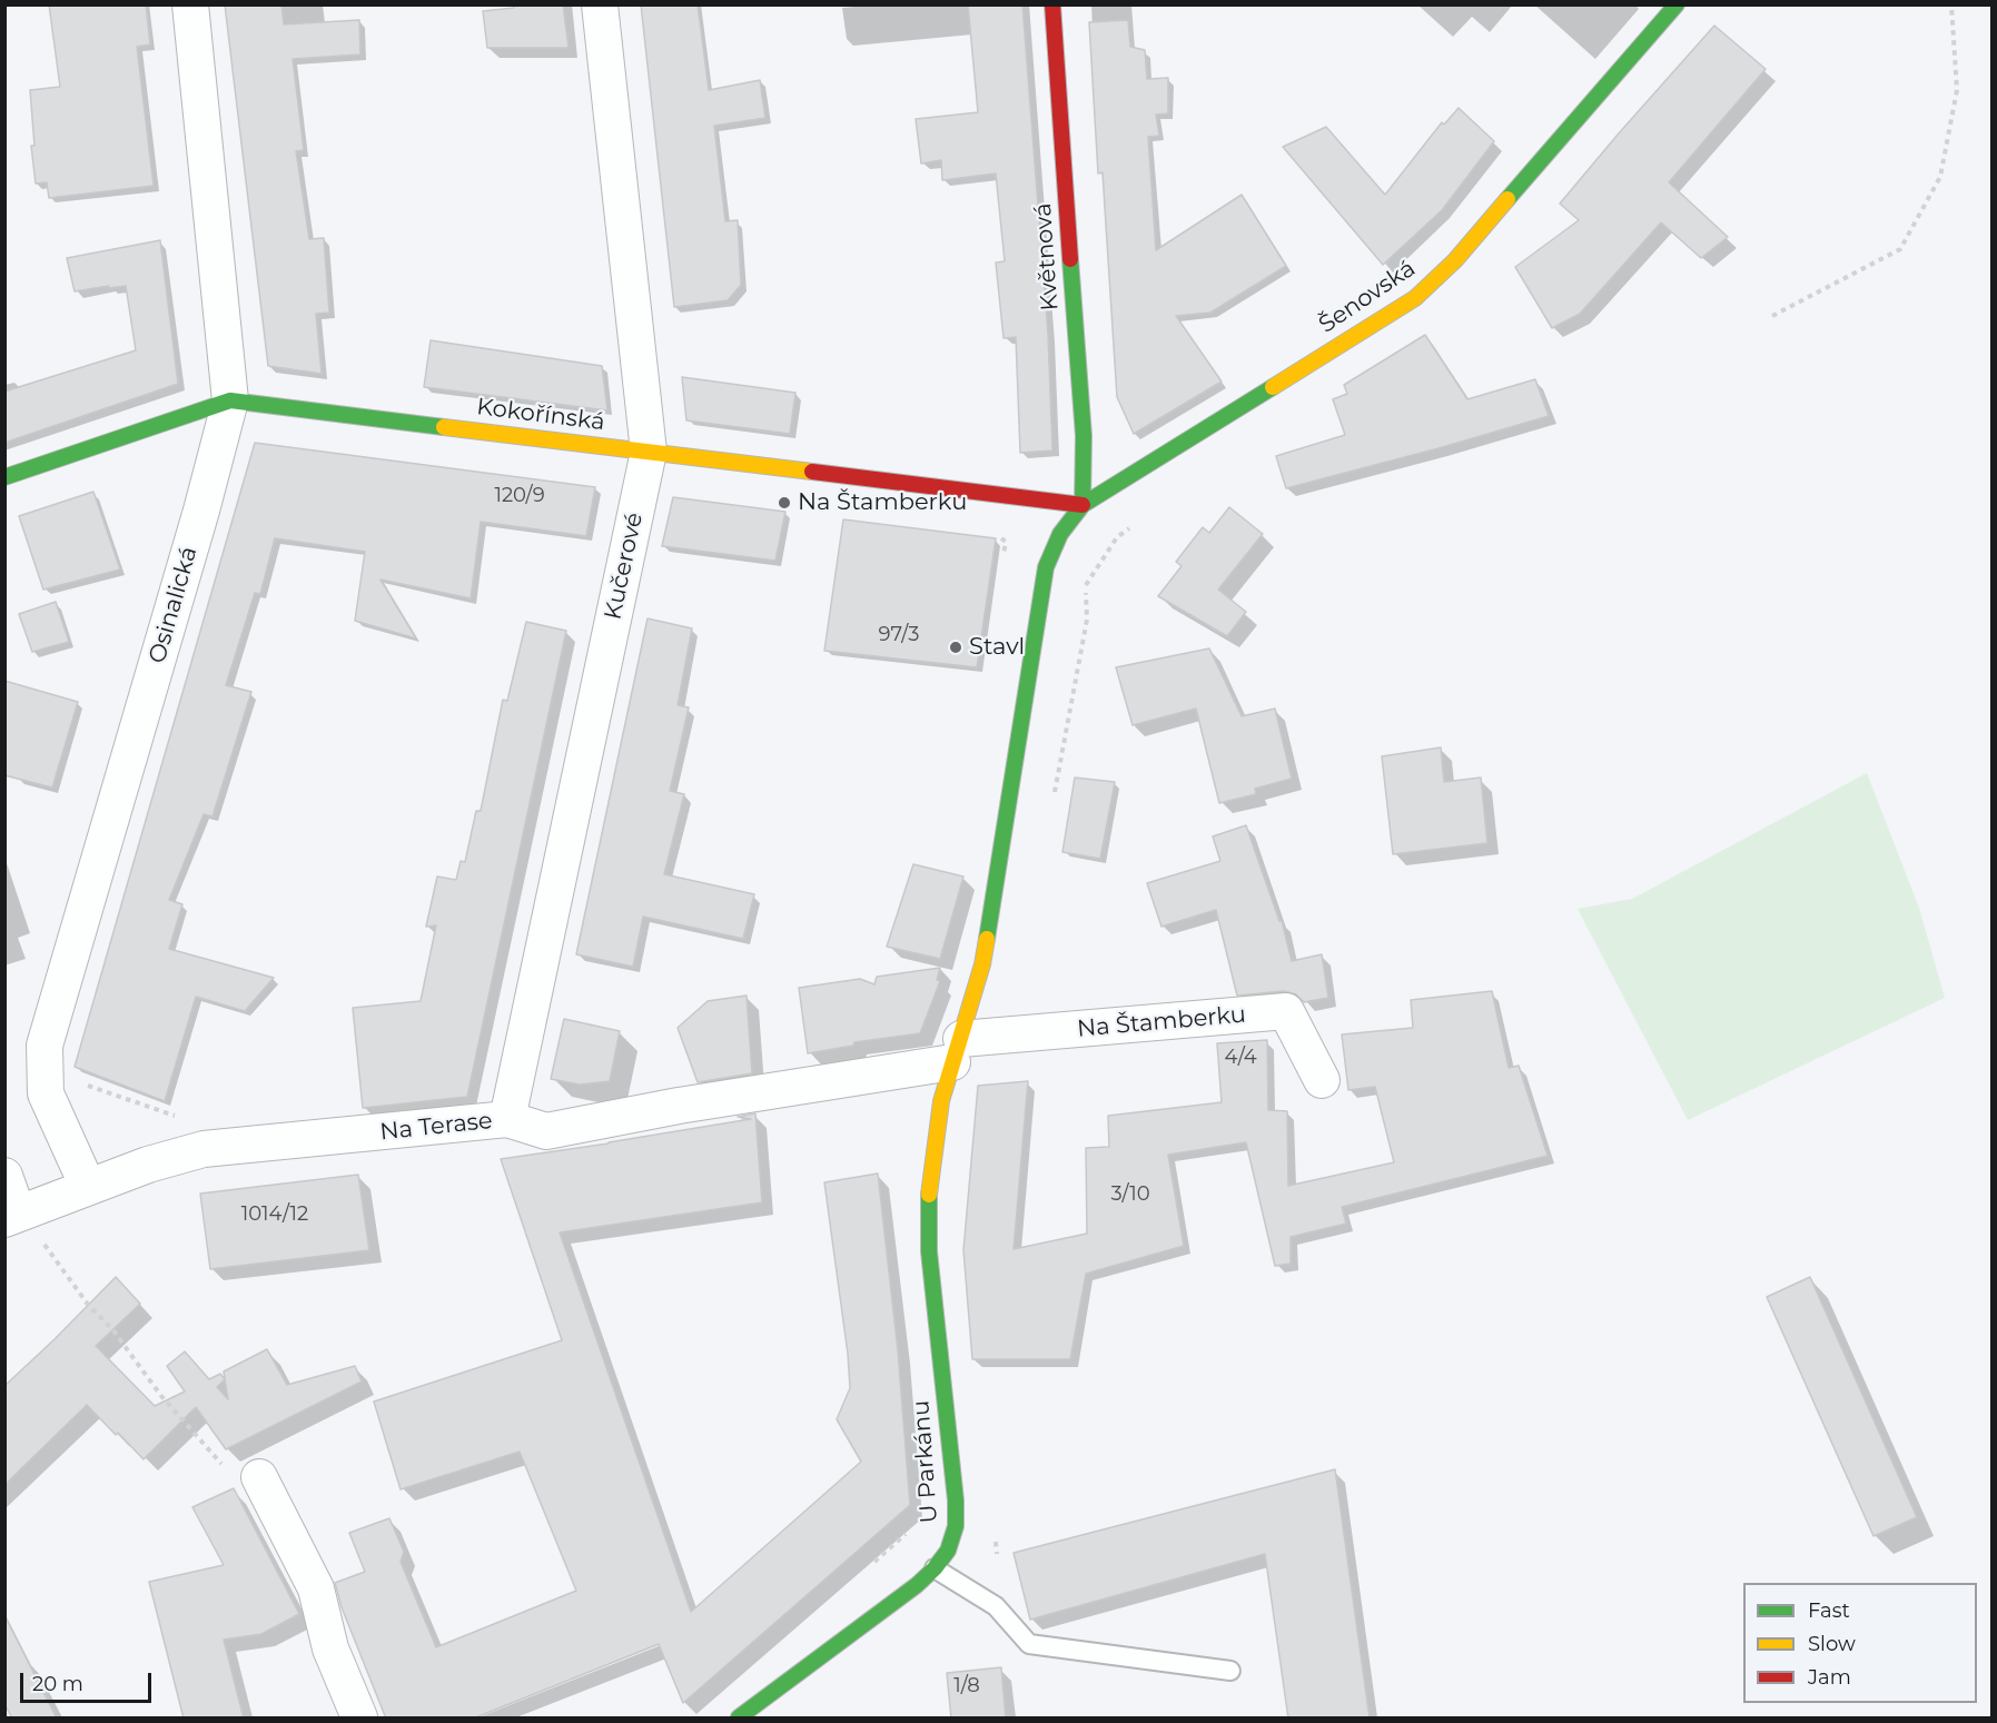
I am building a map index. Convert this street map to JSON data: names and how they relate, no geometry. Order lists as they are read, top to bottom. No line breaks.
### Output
{"streets":{"street":["Květnová","Šenovská","Kokořínská","Kučerové","Osinalická","Na Štamberku","Na Terase","U Parkánu"]},"crossings":[["Květnová","Šenovská"],["Květnová","Kokořínská"],["Šenovská","Kokořínská"],["Kokořínská","Kučerové"],["Kokořínská","Osinalická"],["Kučerové","Na Terase"],["Osinalická","Na Terase"],["Na Štamberku","Na Terase"],["Na Štamberku","U Parkánu"],["Na Terase","U Parkánu"]],"places":["Na Štamberku","Stavl"],"house_numbers":["120/9","97/3","4/4","3/10","1014/12","1/8"],"legend":["Fast","Slow","Jam"],"scale_bar":"20 m"}
